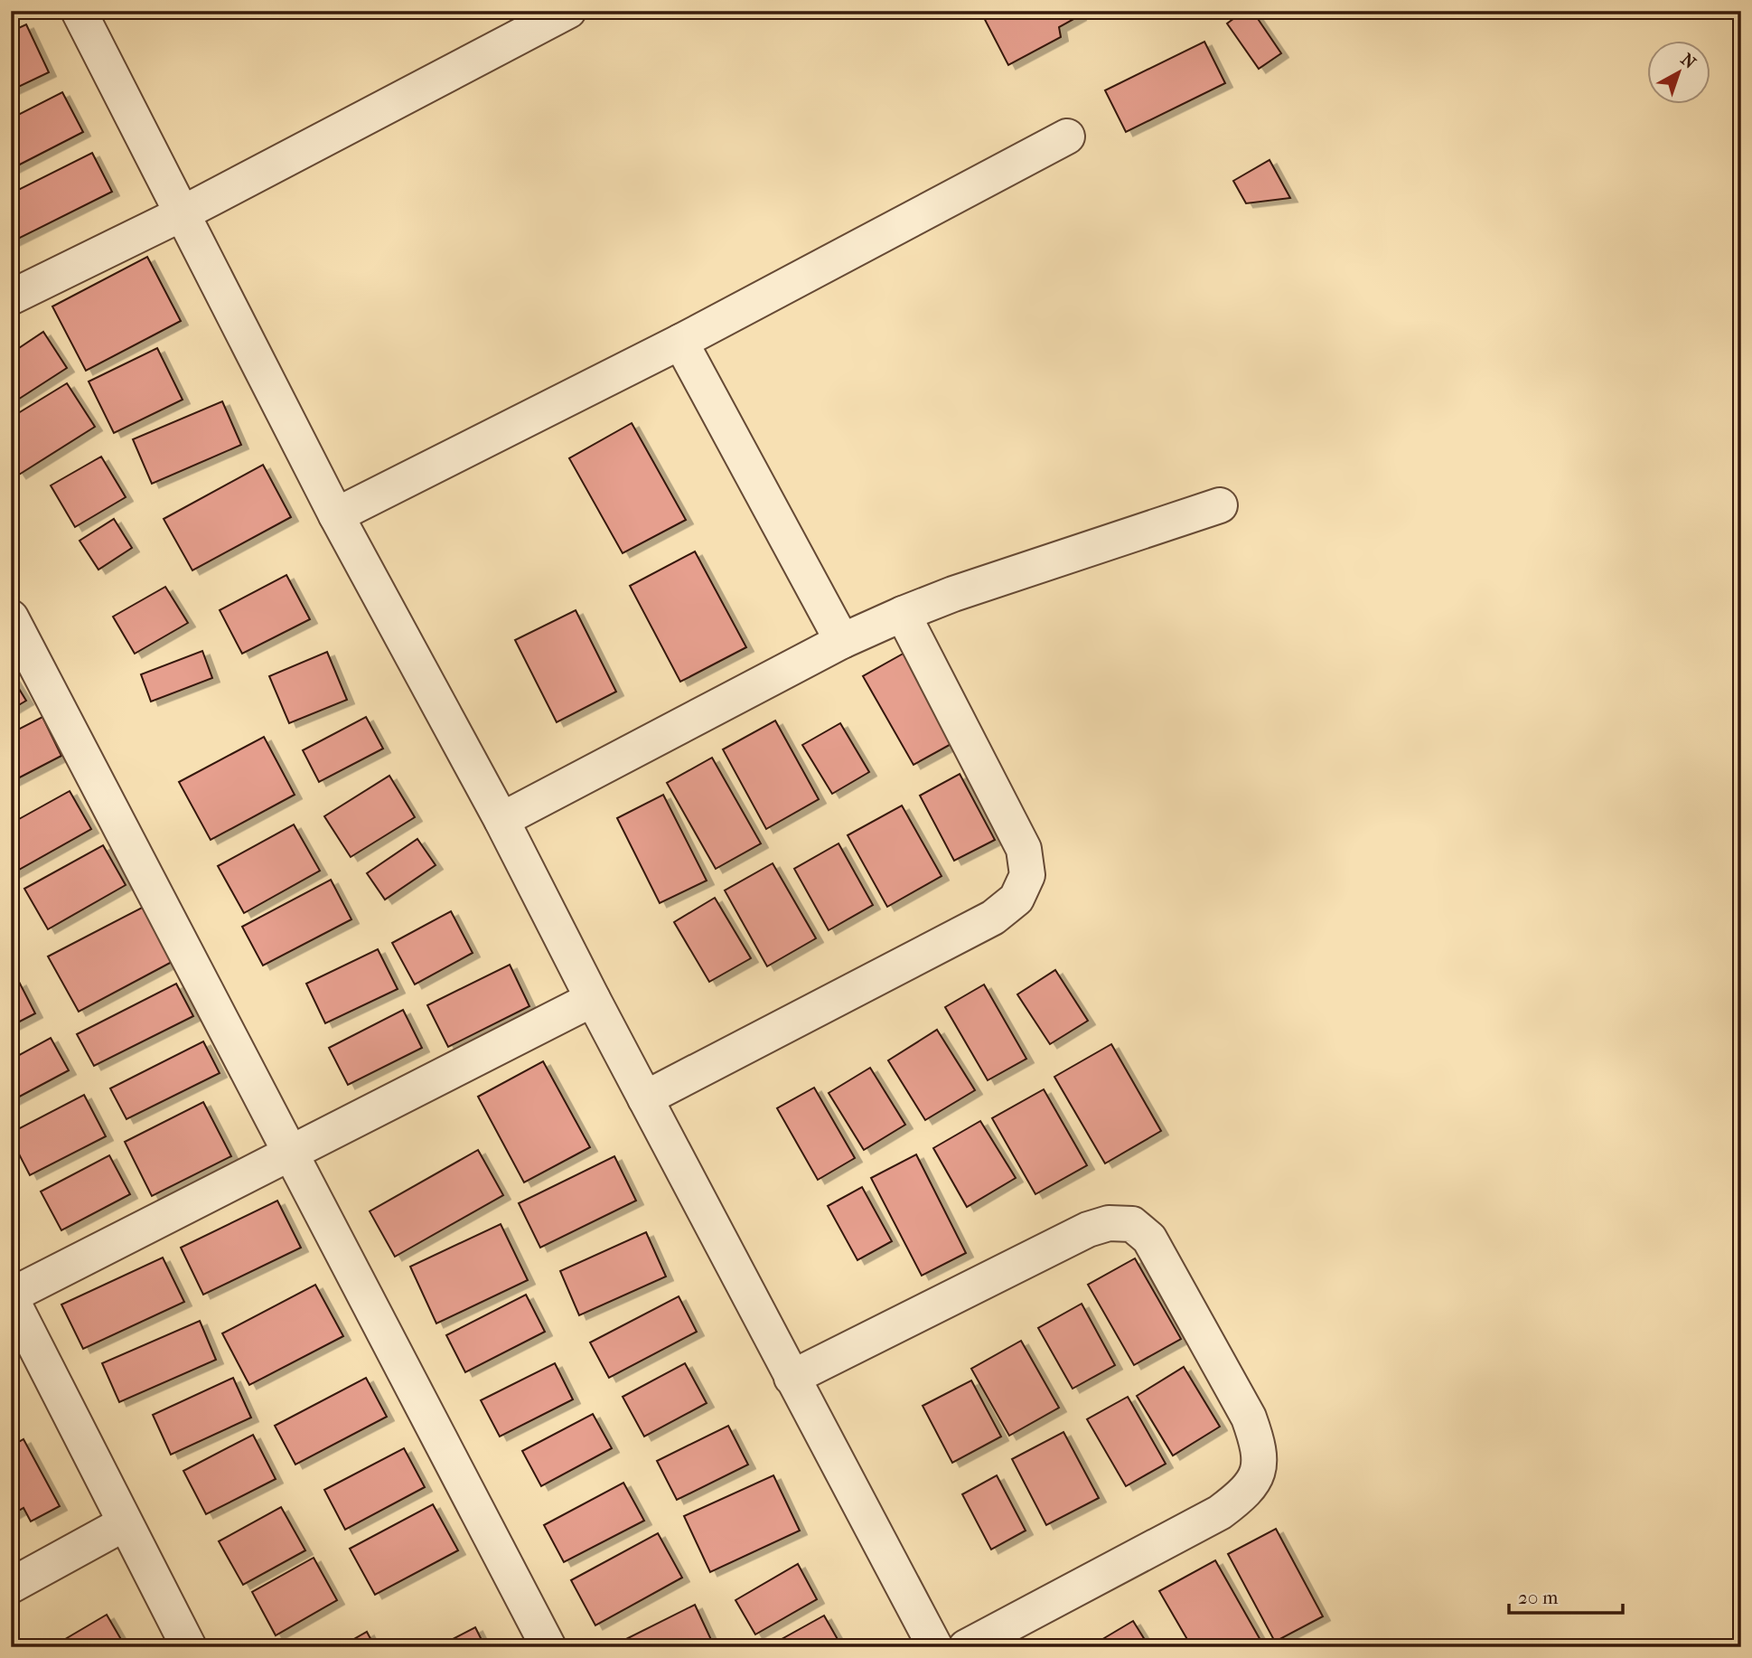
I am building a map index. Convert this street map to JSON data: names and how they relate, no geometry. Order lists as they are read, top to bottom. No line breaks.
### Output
{"scale_bar":"20 m","north":"top right"}
